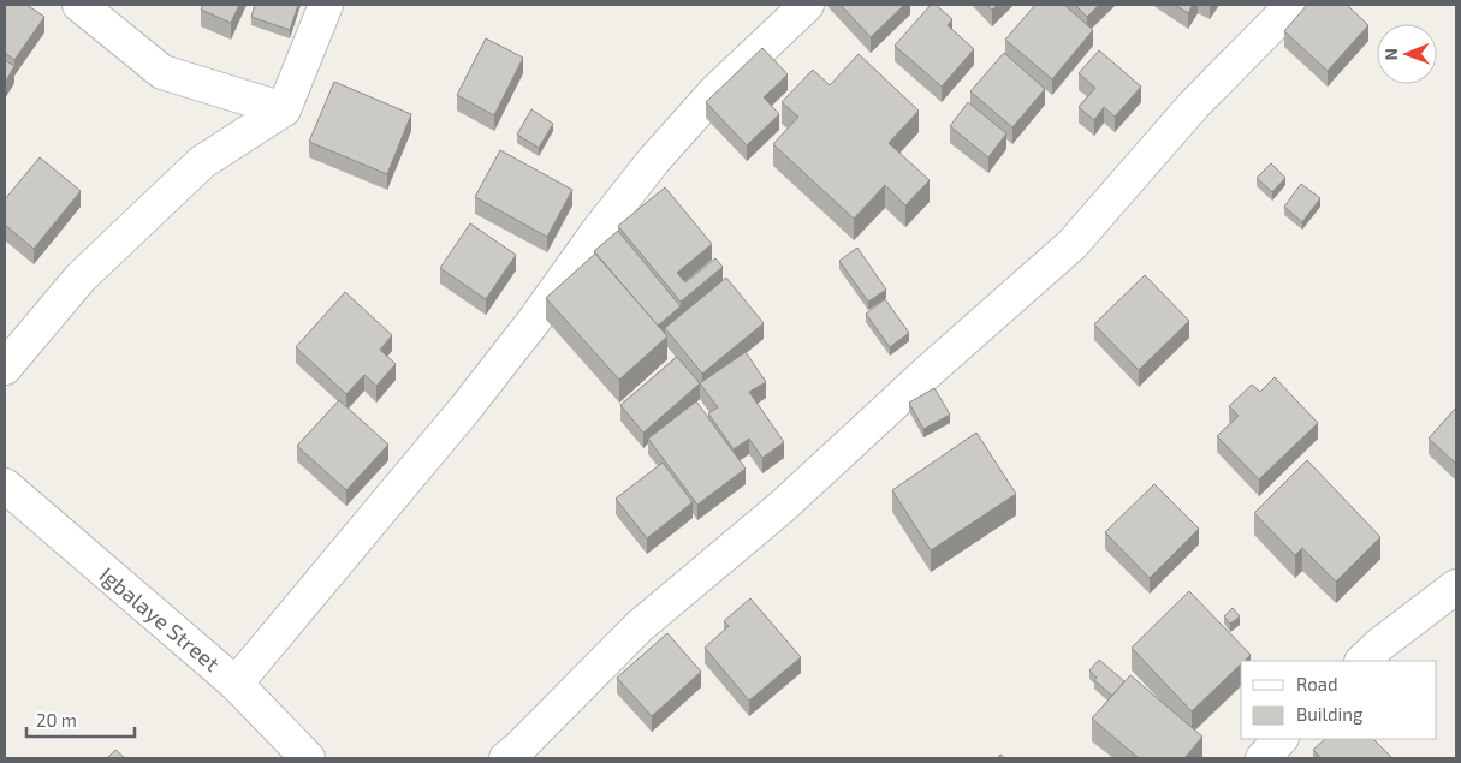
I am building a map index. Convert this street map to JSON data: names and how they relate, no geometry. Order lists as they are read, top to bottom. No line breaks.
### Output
{"streets":{"street":["Igbalaye Street"]},"legend":["Road","Building"],"scale_bar":"20 m","north":"left"}
